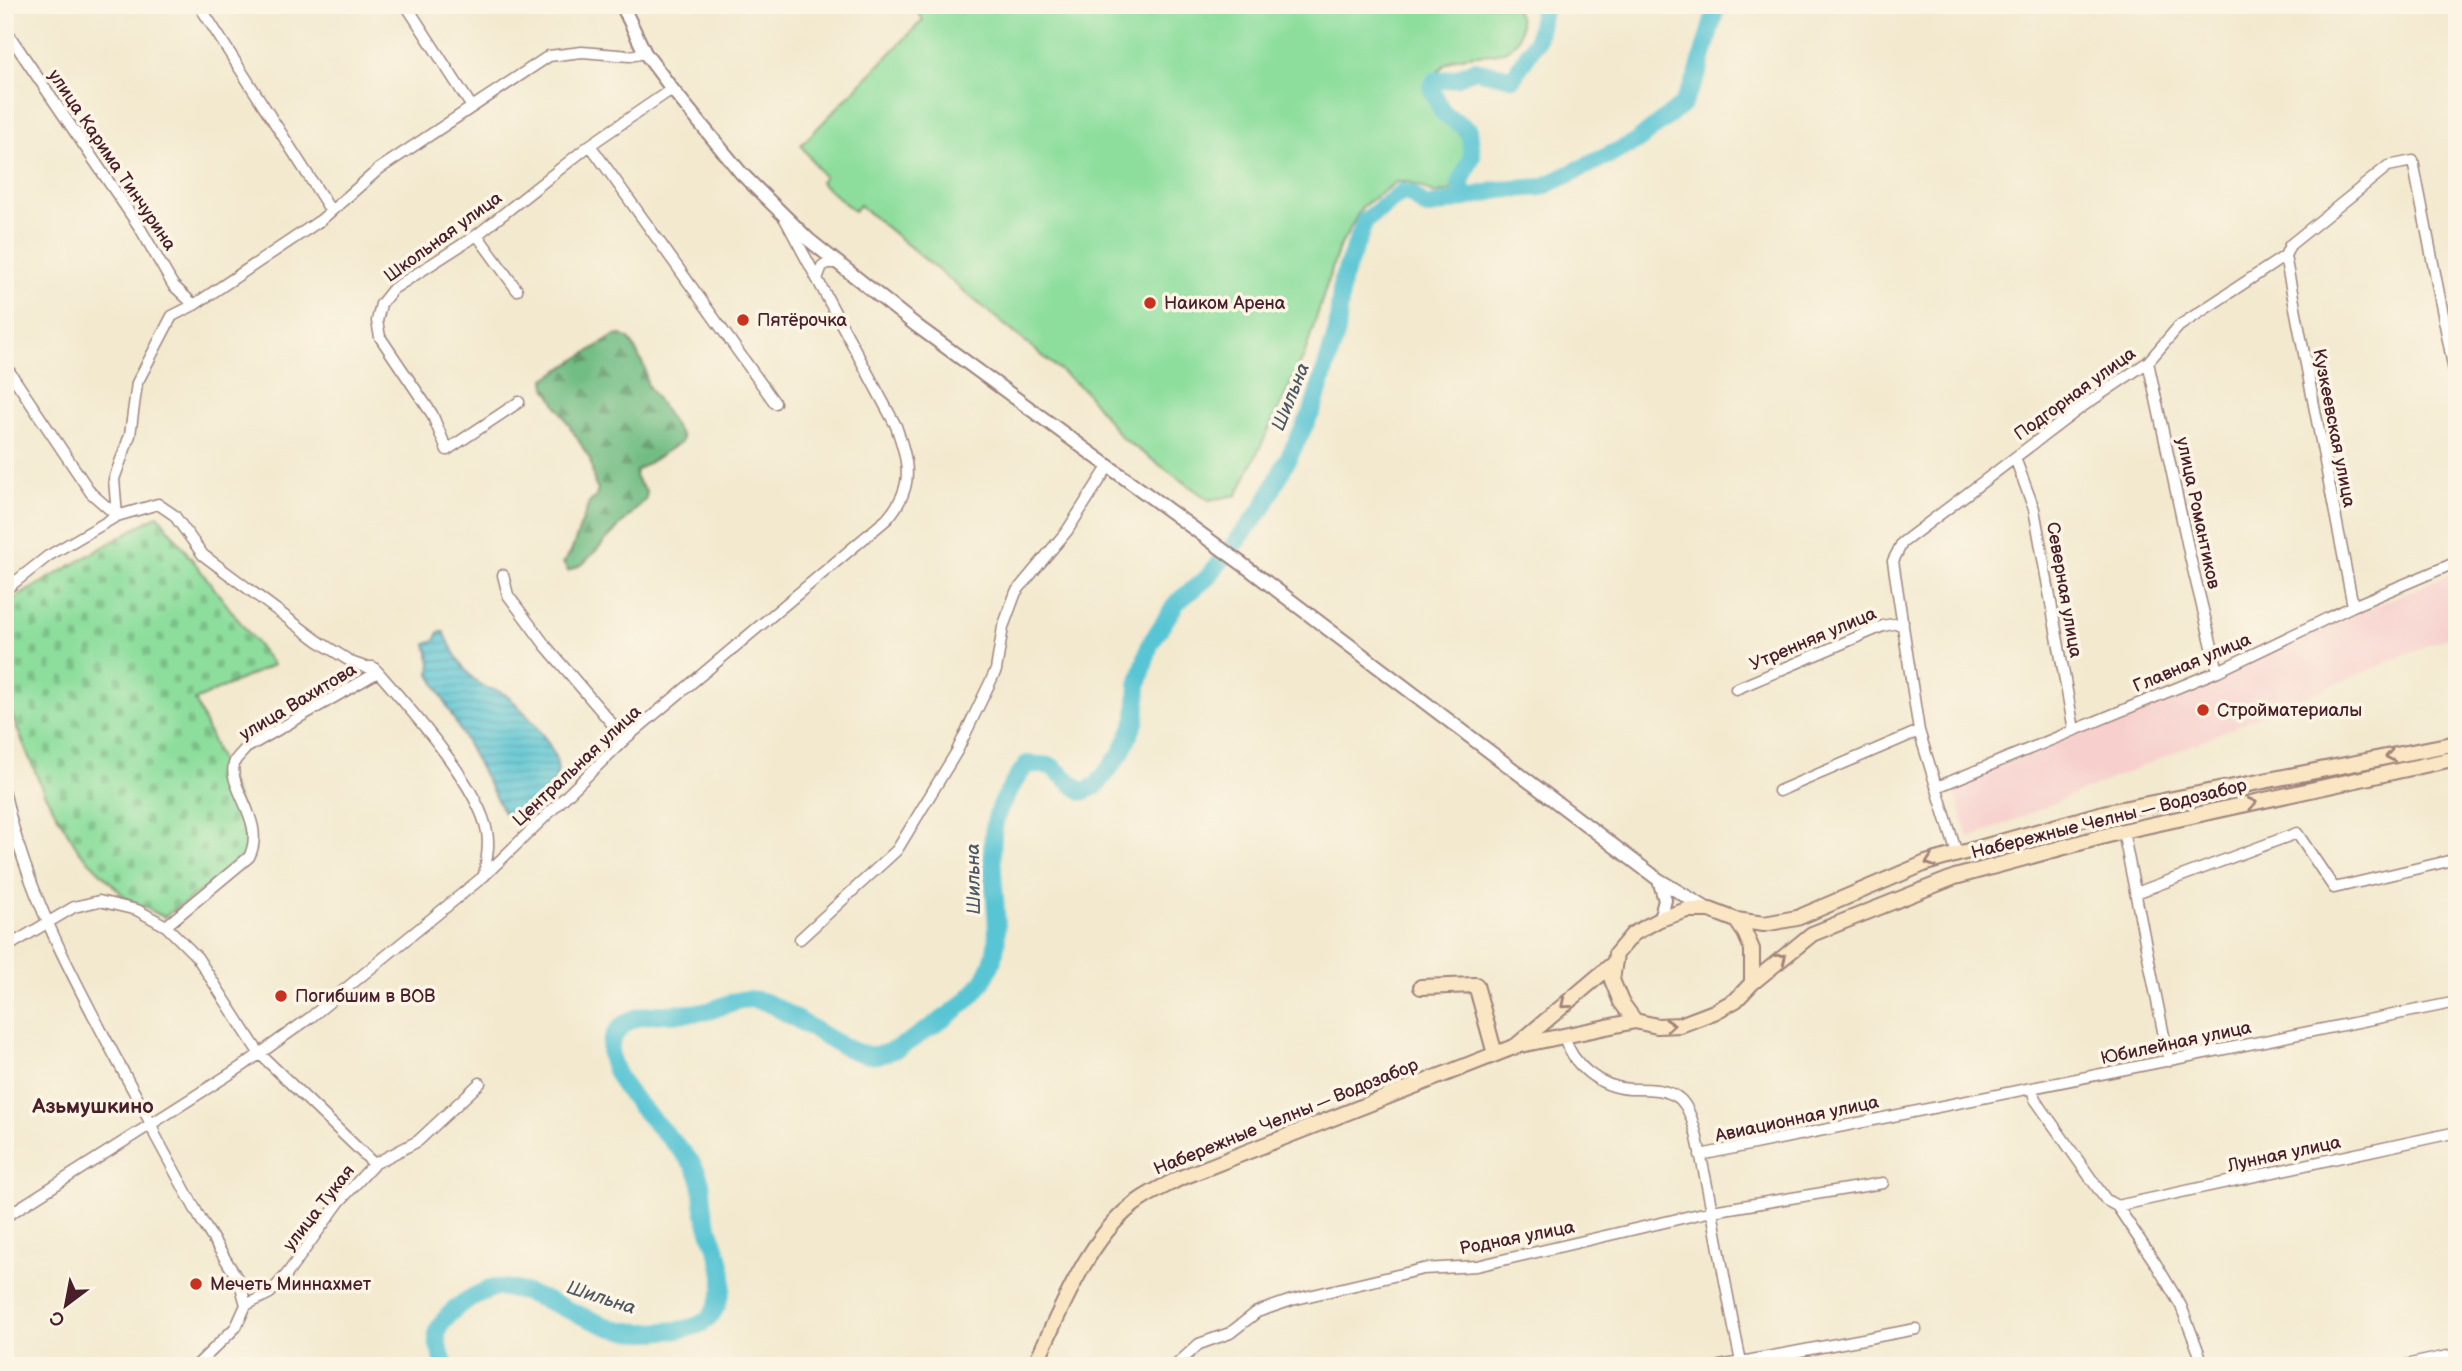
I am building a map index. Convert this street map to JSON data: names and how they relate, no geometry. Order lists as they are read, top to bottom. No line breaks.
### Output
{"streets":{"main road":["Набережные Челны — Водозабор"],"street":["улица Карима Тинчурина","Школьная улица","Подгорная улица","Кузкеевская улица","улица Романтиков","Северная улица","Утренняя улица","Главная улица","улица Вахитова","Центральная улица","Юбилейная улица","Авиационная улица","Лунная улица","улица Тукая","Родная улица"]},"crossings":[["Подгорная улица","Кузкеевская улица"],["Подгорная улица","улица Романтиков"],["Подгорная улица","Северная улица"],["Подгорная улица","Утренняя улица"],["Кузкеевская улица","Главная улица"],["улица Романтиков","Главная улица"],["Северная улица","Главная улица"],["Юбилейная улица","Авиационная улица"]],"districts":["Азьмушкино"],"water":["Шильна"],"places":["Наиком Арена","Пятёрочка","Стройматериалы","Погибшим в ВОВ","Мечеть Миннахмет"],"north":"bottom left"}
